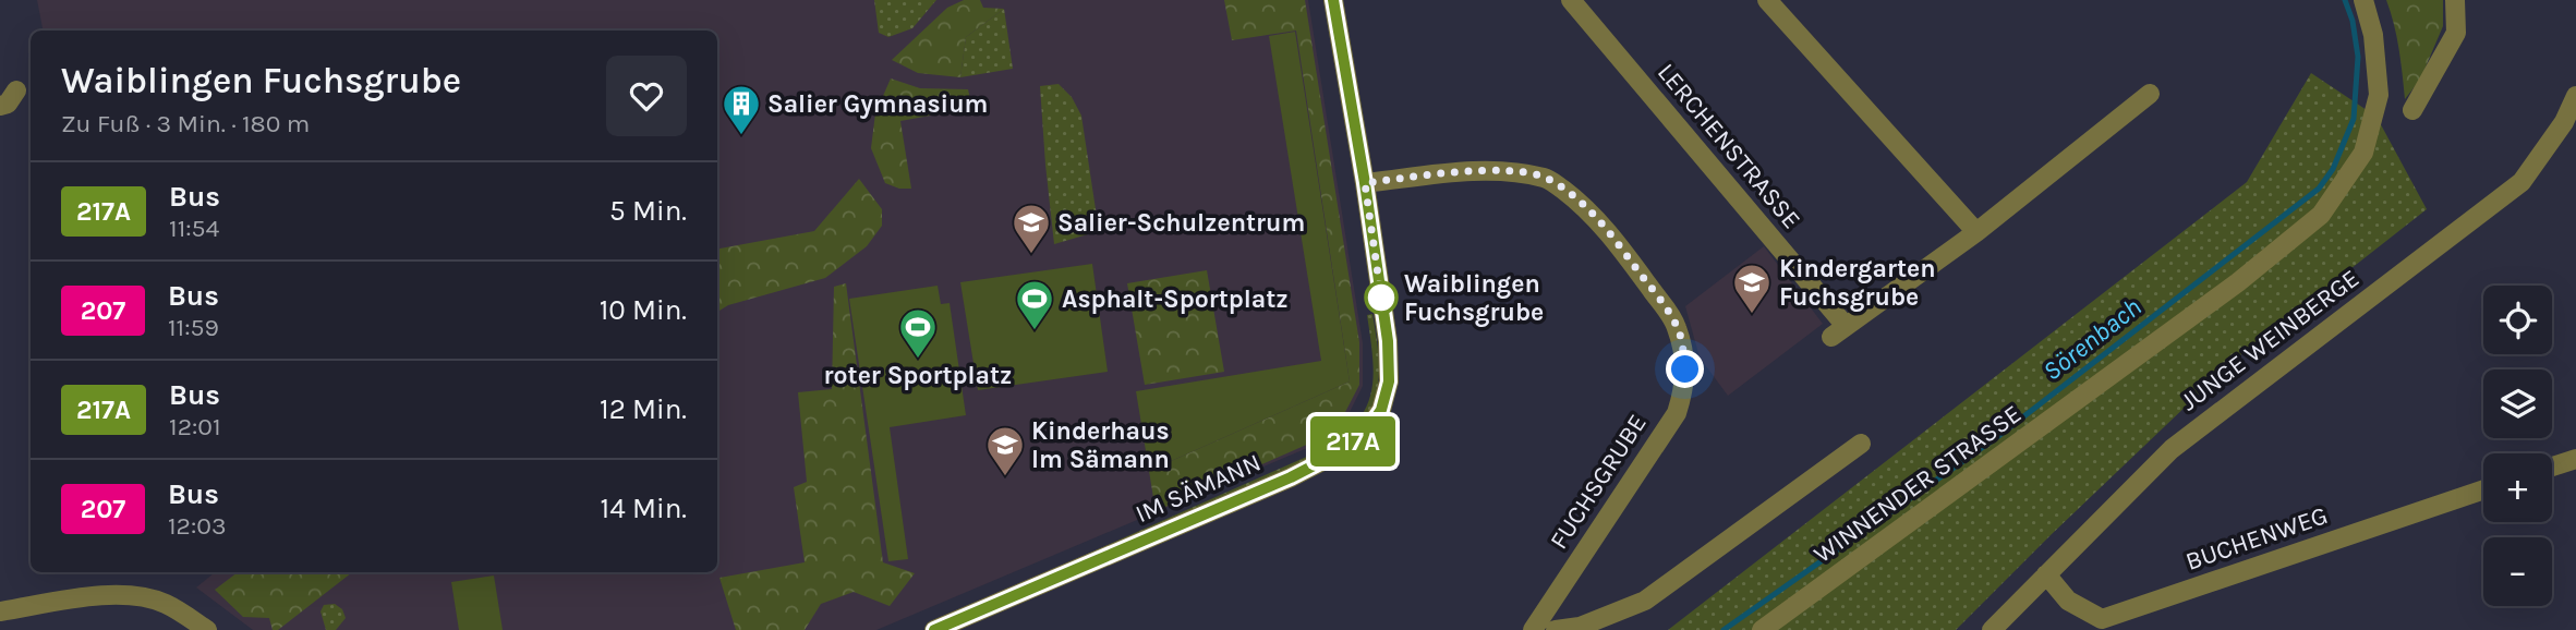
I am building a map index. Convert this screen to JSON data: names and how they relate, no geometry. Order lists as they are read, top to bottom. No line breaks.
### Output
{"streets":{"street":["LERCHENSTRASSE","JUNGE WEINBERGE","FUCHSGRUBE","WINNENDER STRASSE","IM SÄMANN","BUCHENWEG"]},"crossings":[["JUNGE WEINBERGE","BUCHENWEG"],["FUCHSGRUBE","IM SÄMANN"]],"water":["Sörenbach"],"places":{"building":["Salier Gymnasium"],"school or university":["Salier-Schulzentrum","Kindergarten Fuchsgrube","Kinderhaus Im Sämann"],"other":["Waiblingen Fuchsgrube"],"sports":["Asphalt-Sportplatz","roter Sportplatz"]},"lines":["bus line 217A"],"page":{"on_map":"217A","heading":["Waiblingen Fuchsgrube","Zu Fuß · 3 Min. · 180 m"],"list":[{"mark":"217A","name":"Bus","note":"11:54","value":"5 Min."},{"mark":"207","name":"Bus","note":"11:59","value":"10 Min."},{"mark":"217A","name":"Bus","note":"12:01","value":"12 Min."},{"mark":"207","name":"Bus","note":"12:03","value":"14 Min."}],"map_buttons":["+","−"]}}
